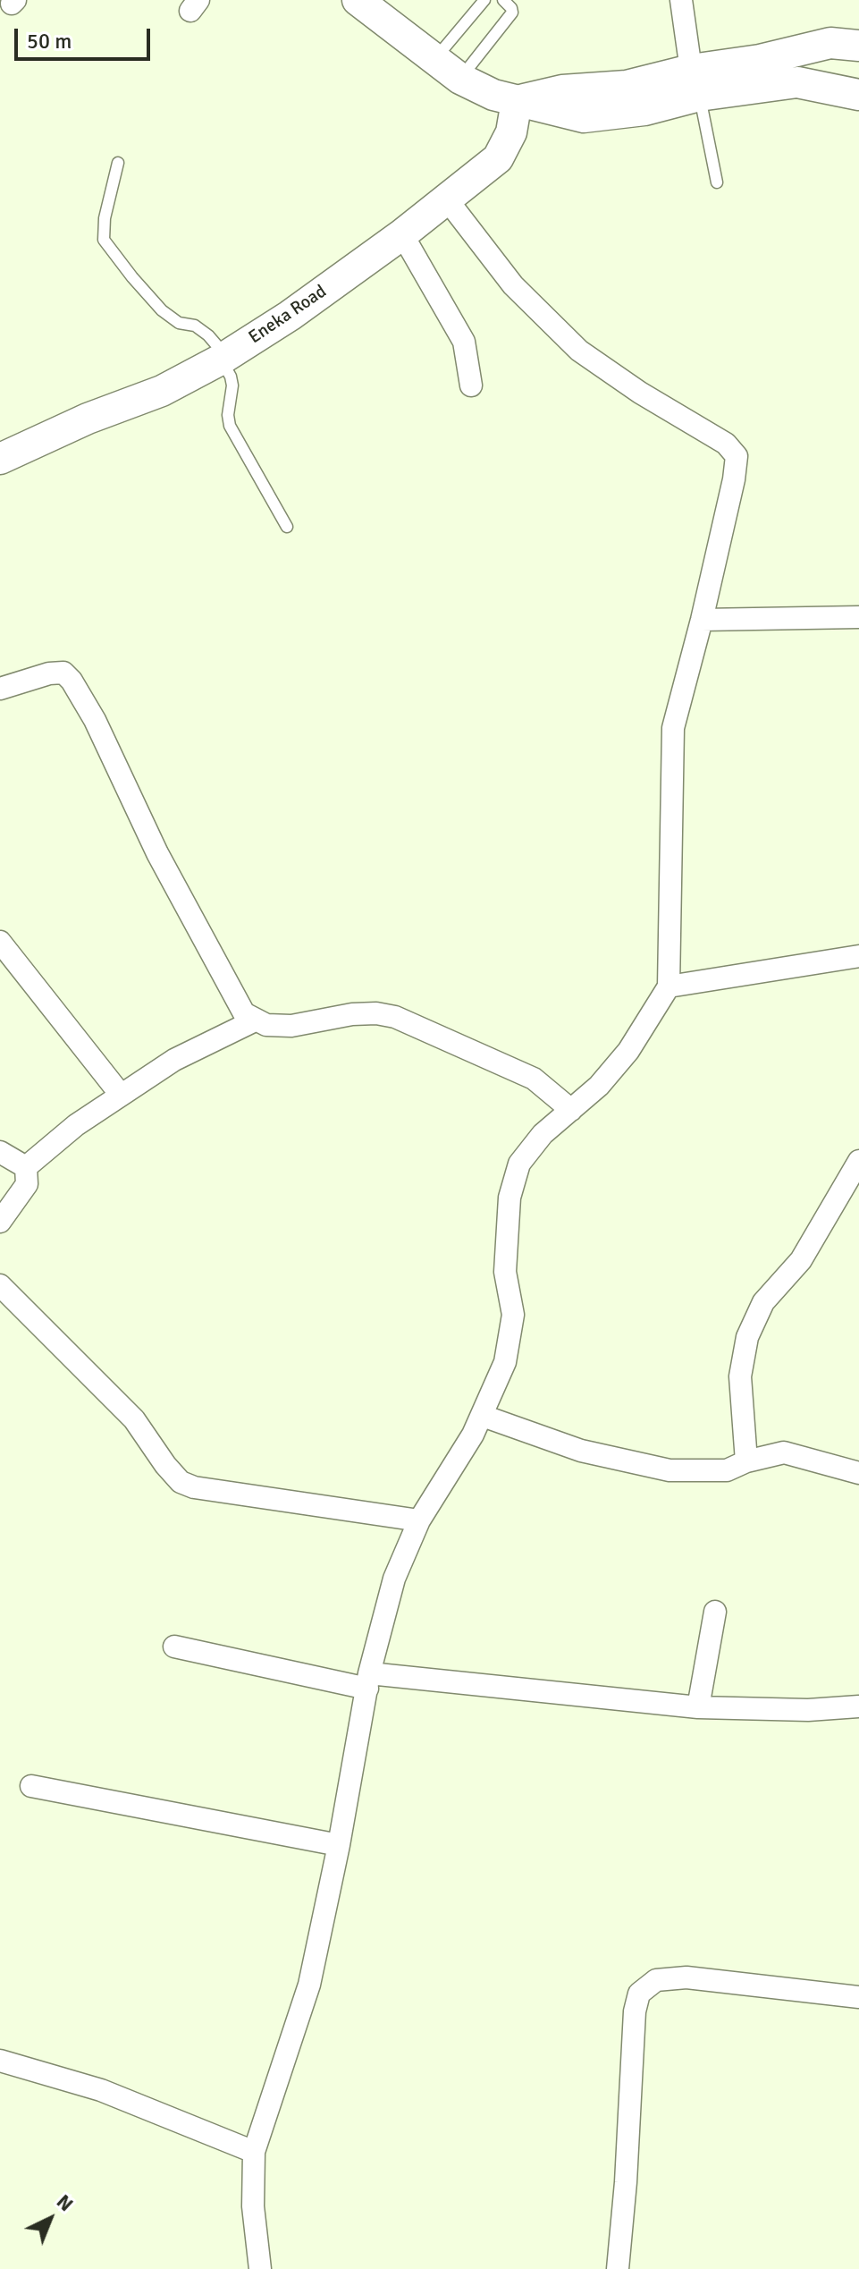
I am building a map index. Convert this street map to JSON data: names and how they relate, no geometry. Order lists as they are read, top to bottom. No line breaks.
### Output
{"streets":{"main road":["Eneka Road"]},"scale_bar":"50 m","north":"top right"}
